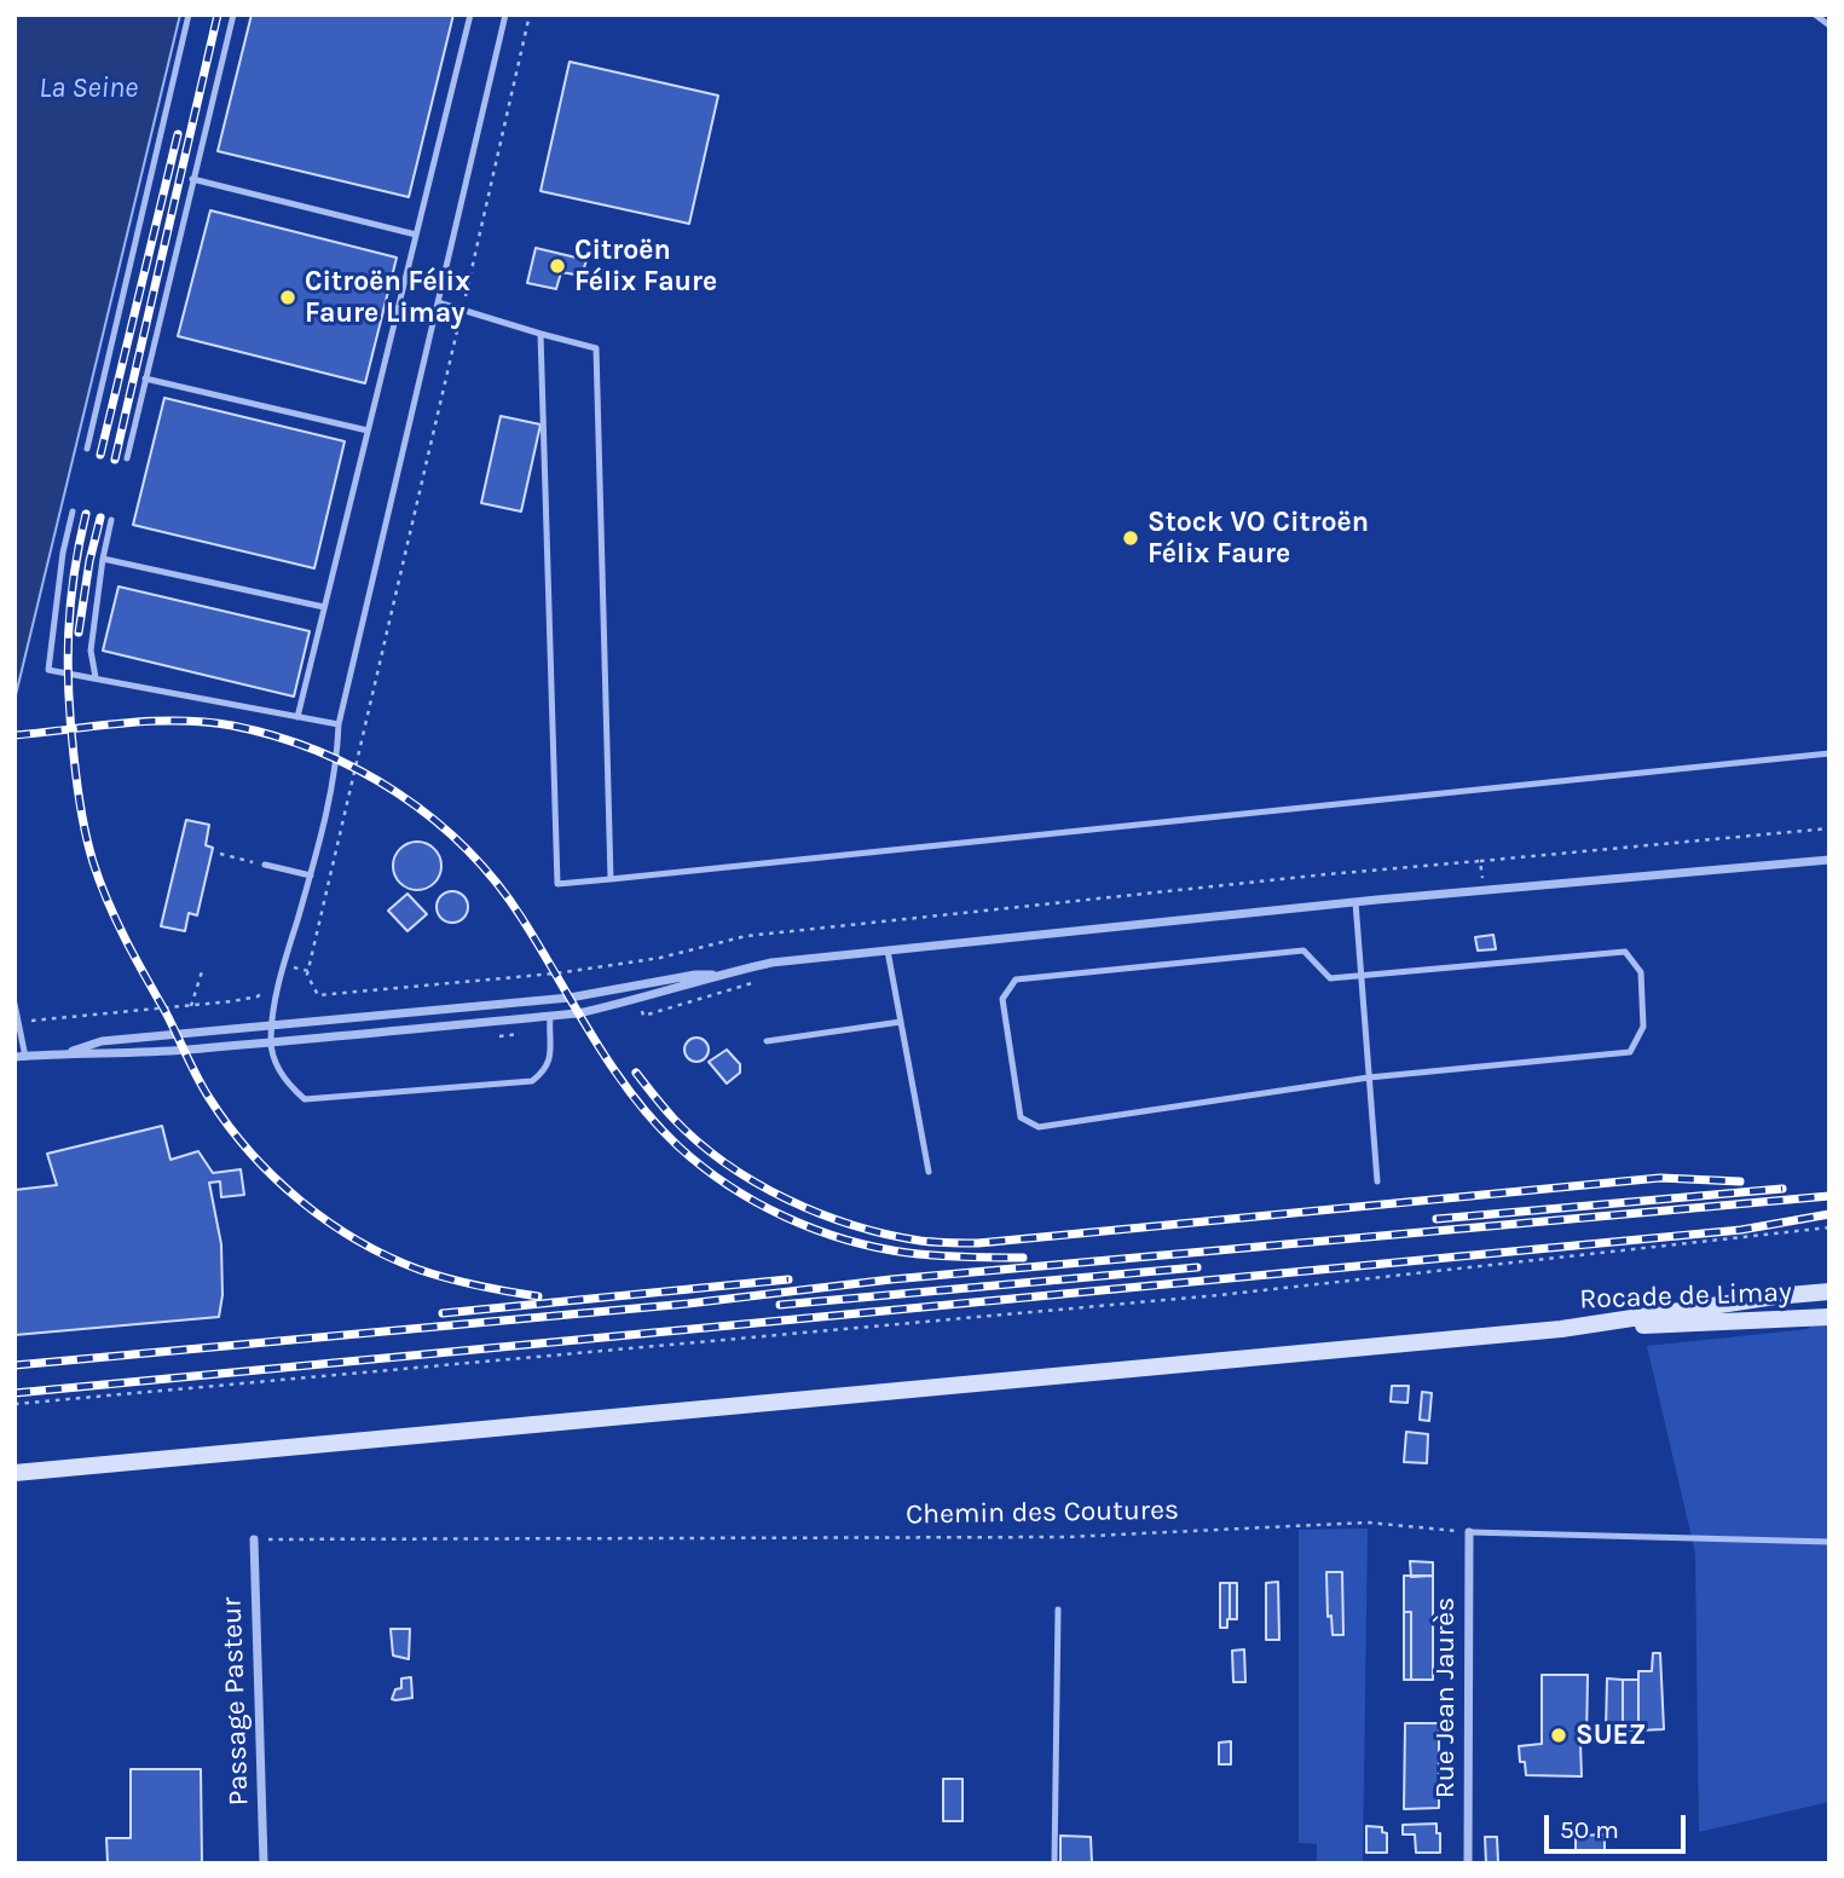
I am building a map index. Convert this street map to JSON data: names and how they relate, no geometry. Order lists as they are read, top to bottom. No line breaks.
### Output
{"streets":{"main road":["Rocade de Limay"],"street":["Rue Jean Jaurès","Passage Pasteur"],"path":["Chemin des Coutures"]},"crossings":[["Chemin des Coutures","Rue Jean Jaurès"],["Chemin des Coutures","Passage Pasteur"]],"water":["La Seine"],"places":["Citroën Félix Faure","Citroën Félix Faure Limay","Stock VO Citroën Félix Faure","SUEZ"],"scale_bar":"50 m"}
